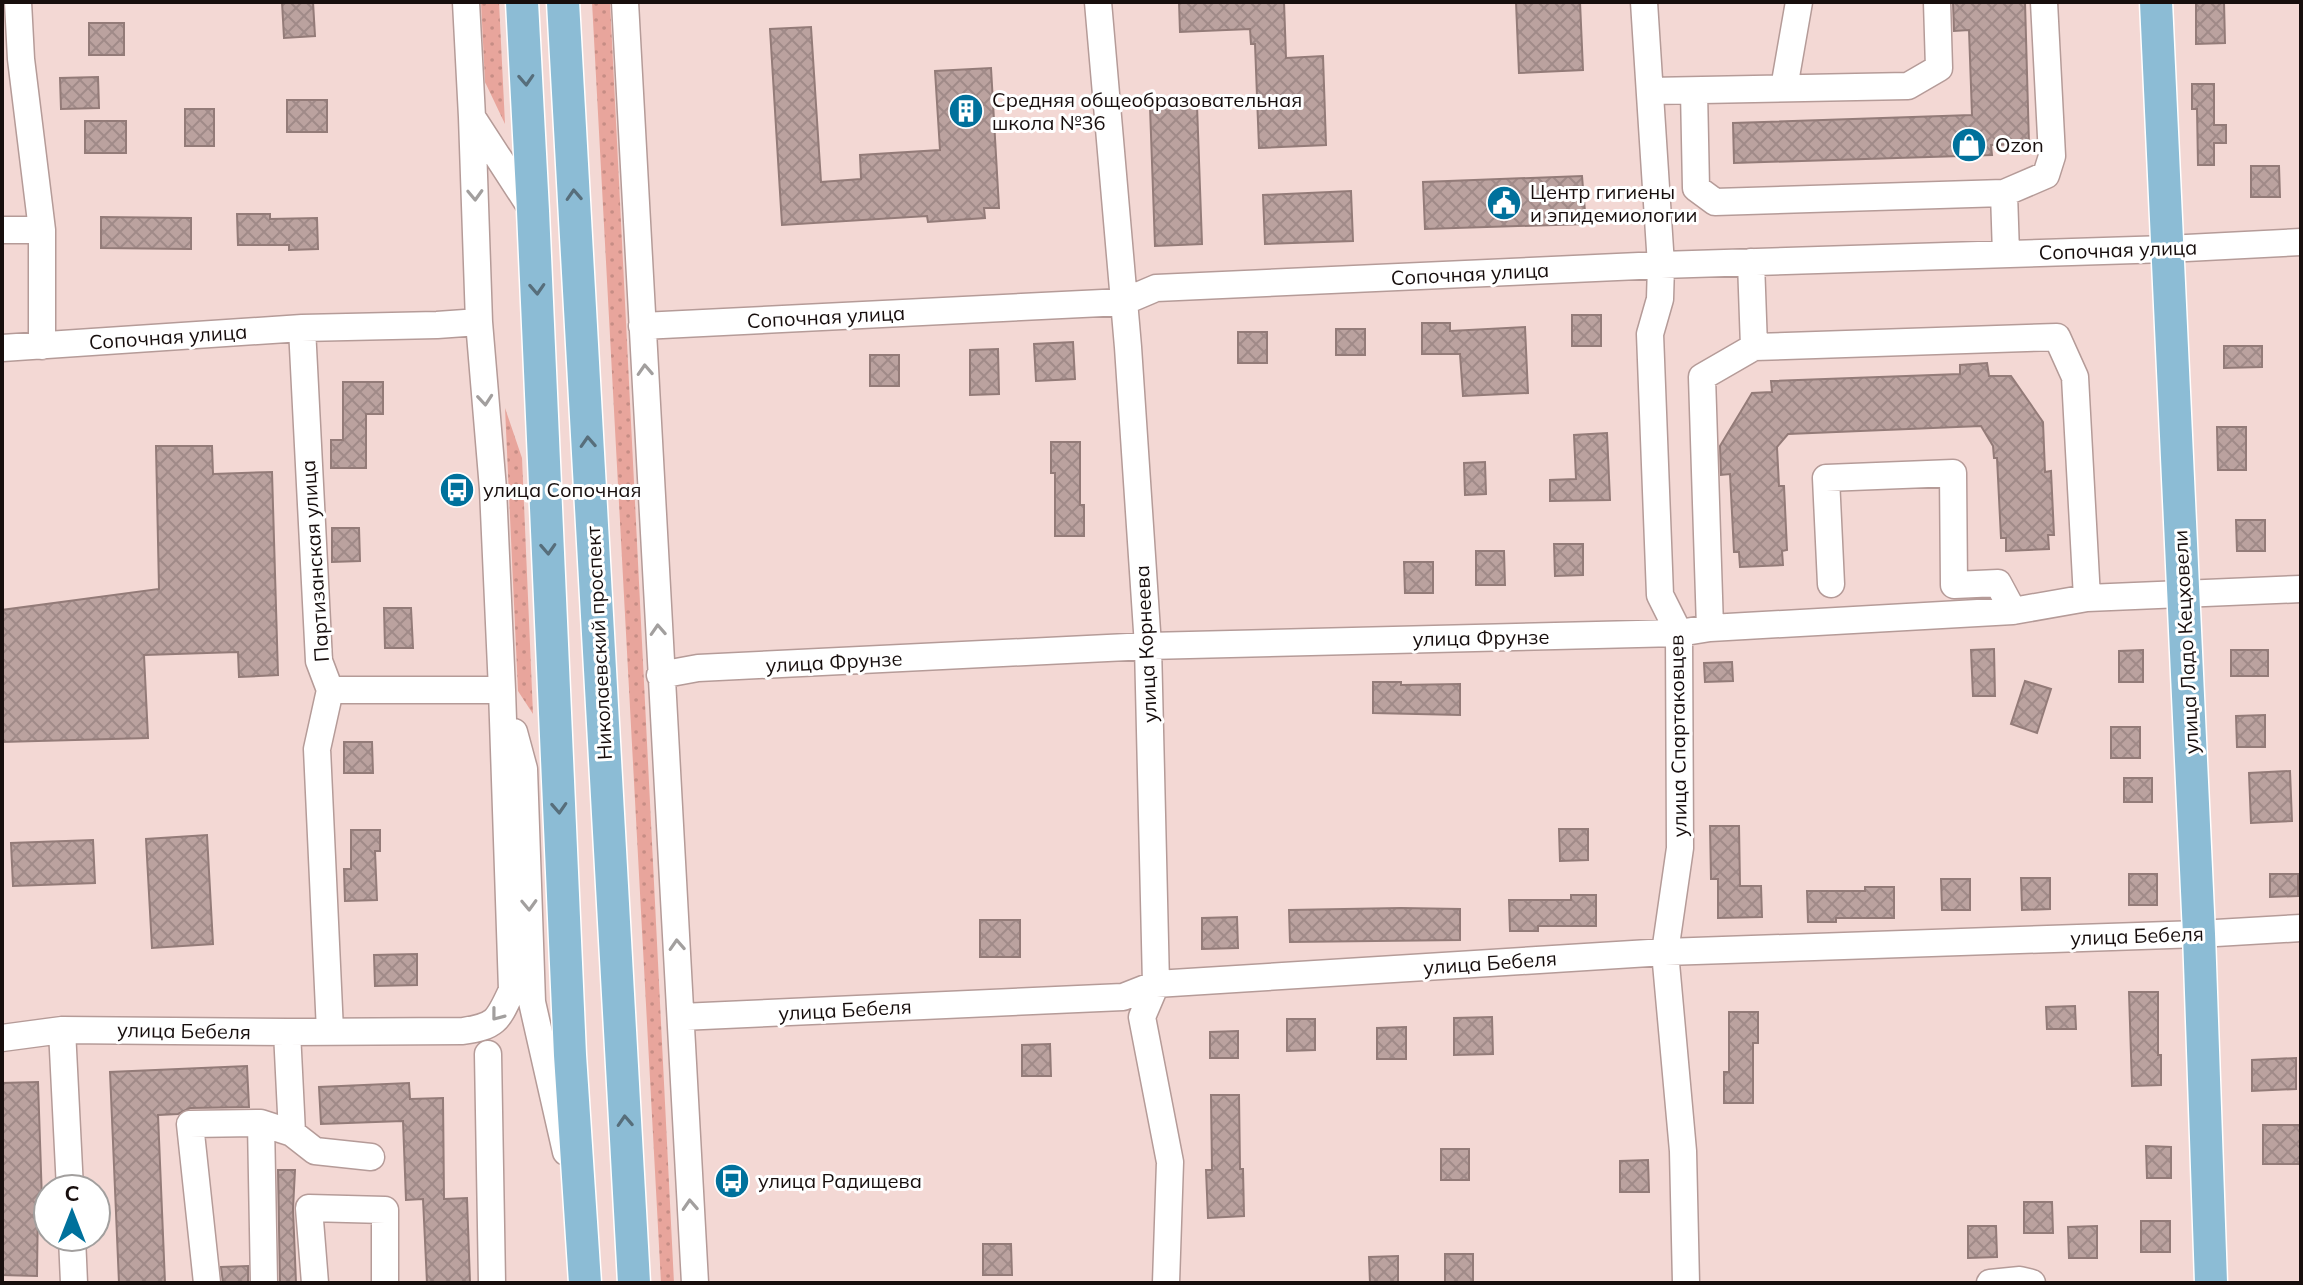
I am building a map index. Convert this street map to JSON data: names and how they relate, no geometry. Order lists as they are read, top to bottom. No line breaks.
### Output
{"streets":{"main road":["улица Ладо Кецховели","Николаевский проспект"],"street":["Сопочная улица","Партизанская улица","улица Фрунзе","улица Корнеева","улица Спартаковцев","улица Бебеля"]},"crossings":[["Сопочная улица","Партизанская улица"],["Сопочная улица","улица Ладо Кецховели"],["Сопочная улица","улица Корнеева"],["Сопочная улица","улица Спартаковцев"],["Партизанская улица","улица Бебеля"],["улица Фрунзе","улица Ладо Кецховели"],["улица Фрунзе","улица Корнеева"],["улица Фрунзе","улица Спартаковцев"],["улица Ладо Кецховели","улица Бебеля"],["улица Корнеева","улица Бебеля"],["улица Спартаковцев","улица Бебеля"]],"places":{"building":["Средняя общеобразовательная школа №36"],"shop":["Ozon"],"public building":["Центр гигиены и эпидемиологии"],"bus stop":["улица Сопочная","улица Радищева"]},"north":"top"}
